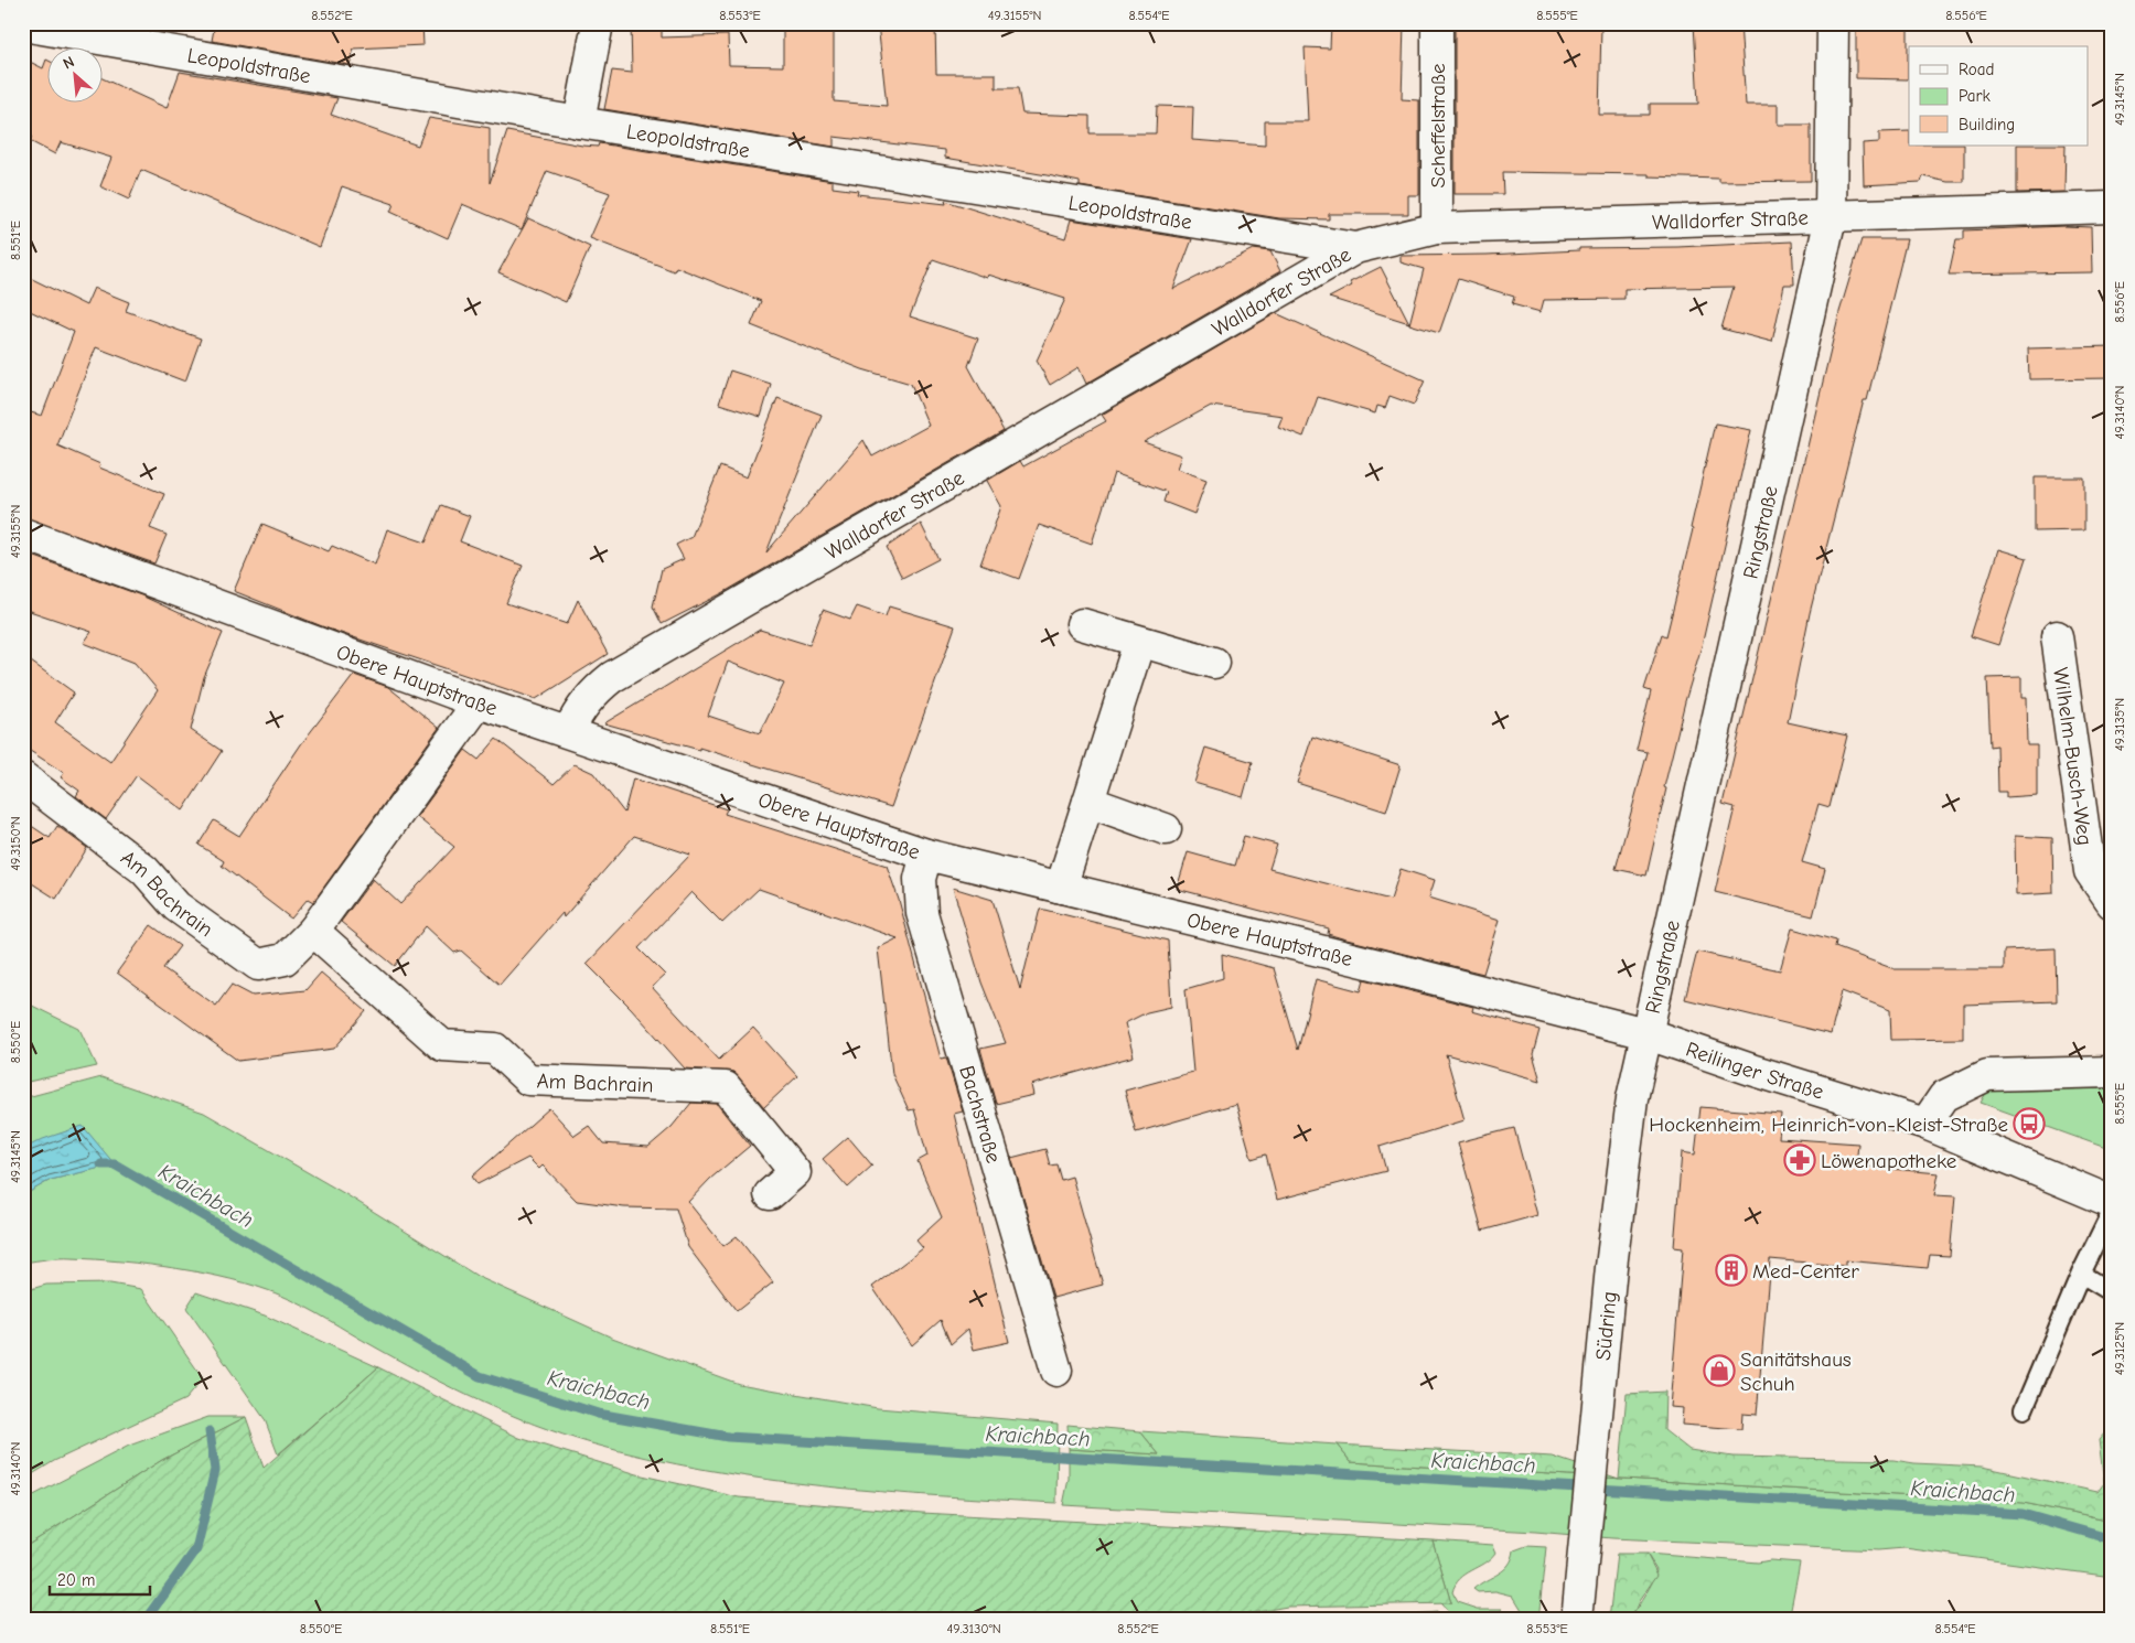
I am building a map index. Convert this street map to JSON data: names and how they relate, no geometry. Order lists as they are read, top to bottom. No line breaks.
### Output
{"streets":{"street":["Leopoldstraße","Scheffelstraße","Walldorfer Straße","Ringstraße","Obere Hauptstraße","Wilhelm-Busch-Weg","Am Bachrain","Reilinger Straße","Bachstraße","Südring"]},"crossings":[["Leopoldstraße","Walldorfer Straße"],["Scheffelstraße","Walldorfer Straße"],["Walldorfer Straße","Ringstraße"],["Walldorfer Straße","Obere Hauptstraße"],["Ringstraße","Obere Hauptstraße"],["Ringstraße","Reilinger Straße"],["Ringstraße","Südring"],["Obere Hauptstraße","Am Bachrain"],["Obere Hauptstraße","Reilinger Straße"],["Obere Hauptstraße","Bachstraße"],["Obere Hauptstraße","Südring"],["Reilinger Straße","Südring"]],"water":["Kraichbach"],"places":{"bus stop":["Hockenheim, Heinrich-von-Kleist-Straße"],"pharmacy":["Löwenapotheke"],"building":["Med-Center"],"shop":["Sanitätshaus Schuh"]},"legend":["Road","Park","Building"],"scale_bar":"20 m","north":"top left","coordinates":["8.552°E","8.553°E","49.3155°N","8.554°E","8.555°E","8.556°E","49.3145°N","8.551°E","49.3140°N","49.3135°N","49.3150°N","8.550°E","49.3125°N","49.3130°N"]}
